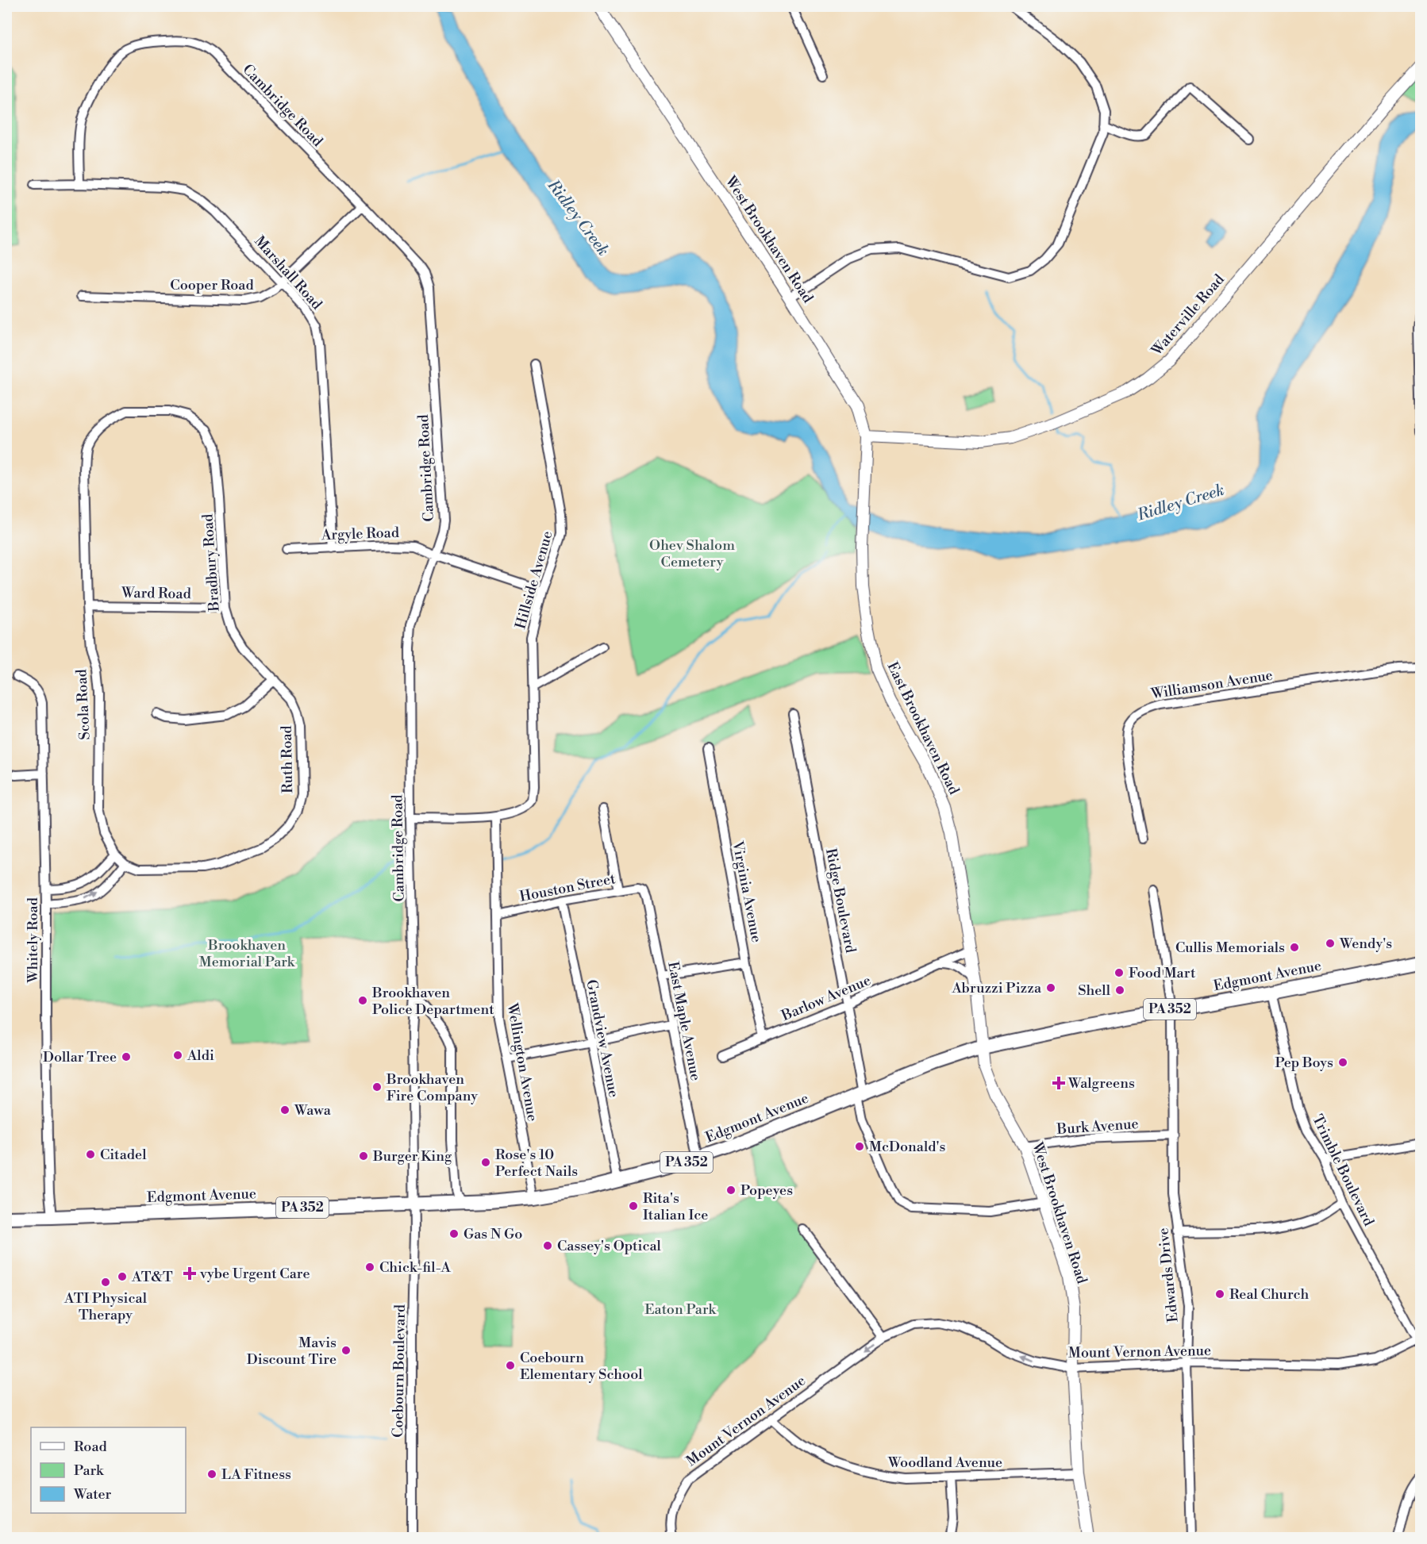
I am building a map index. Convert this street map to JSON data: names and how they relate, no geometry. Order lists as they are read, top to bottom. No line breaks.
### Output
{"streets":{"main road":["Edgmont Avenue","PA 352"],"street":["Cambridge Road","West Brookhaven Road","Marshall Road","Cooper Road","Waterville Road","Argyle Road","Bradbury Road","Hillside Avenue","Ward Road","Williamson Avenue","Scola Road","East Brookhaven Road","Ruth Road","Houston Street","Virginia Avenue","Ridge Boulevard","Whitely Road","Barlow Avenue","East Maple Avenue","Grandview Avenue","Wellington Avenue","Burk Avenue","Trimble Boulevard","Edwards Drive","Mount Vernon Avenue","Coebourn Boulevard","Woodland Avenue"]},"crossings":[["Cambridge Road","Marshall Road"],["Cambridge Road","Cooper Road"],["Cambridge Road","Argyle Road"],["Cambridge Road","Edgmont Avenue"],["Cambridge Road","Coebourn Boulevard"],["West Brookhaven Road","Waterville Road"],["West Brookhaven Road","East Brookhaven Road"],["West Brookhaven Road","Ridge Boulevard"],["West Brookhaven Road","Edgmont Avenue"],["West Brookhaven Road","Burk Avenue"],["West Brookhaven Road","Mount Vernon Avenue"],["West Brookhaven Road","Woodland Avenue"],["Marshall Road","Cooper Road"],["Marshall Road","Argyle Road"],["Argyle Road","Hillside Avenue"],["Bradbury Road","Ward Road"],["Bradbury Road","Scola Road"],["Bradbury Road","Ruth Road"],["Hillside Avenue","Wellington Avenue"],["Ward Road","Scola Road"],["Scola Road","Ruth Road"],["East Brookhaven Road","Edgmont Avenue"],["East Brookhaven Road","Barlow Avenue"],["Houston Street","East Maple Avenue"],["Houston Street","Grandview Avenue"],["Houston Street","Wellington Avenue"],["Virginia Avenue","Barlow Avenue"],["Ridge Boulevard","Edgmont Avenue"],["Ridge Boulevard","Barlow Avenue"],["Whitely Road","Edgmont Avenue"],["Edgmont Avenue","East Maple Avenue"],["Edgmont Avenue","Grandview Avenue"],["Edgmont Avenue","Wellington Avenue"],["Edgmont Avenue","Trimble Boulevard"],["Edgmont Avenue","Edwards Drive"],["Edgmont Avenue","Coebourn Boulevard"],["Burk Avenue","Edwards Drive"],["Trimble Boulevard","Mount Vernon Avenue"],["Edwards Drive","Mount Vernon Avenue"],["Mount Vernon Avenue","Woodland Avenue"]],"one_way":["Mount Vernon Avenue"],"water":["Ridley Creek"],"parks":["Ohev Shalom Cemetery","Brookhaven Memorial Park","Eaton Park"],"places":{"other":["Wendy's","Cullis Memorials","Food Mart","Abruzzi Pizza","Shell","Brookhaven Police Department","Aldi","Dollar Tree","Pep Boys","Brookhaven Fire Company","Wawa","McDonald's","Citadel","Burger King","Rose's 10 Perfect Nails","Popeyes","Rita's Italian Ice","Gas N Go","Cassey's Optical","Chick-fil-A","AT&T","ATI Physical Therapy","Real Church","Mavis Discount Tire","Coebourn Elementary School","LA Fitness"],"health":["Walgreens","vybe Urgent Care"]},"legend":["Road","Park","Water"]}
